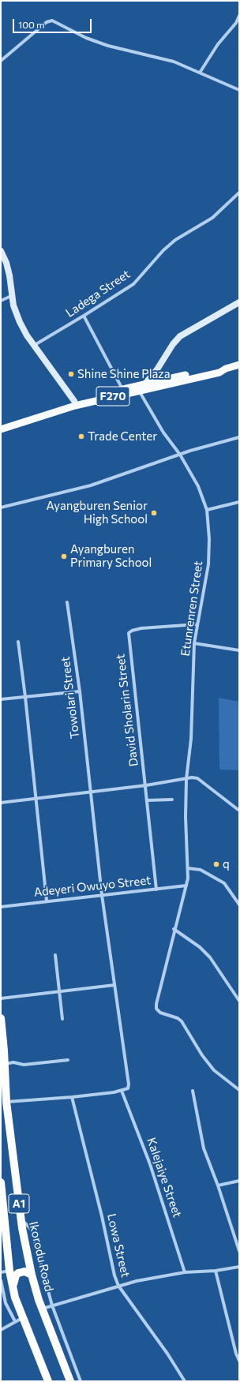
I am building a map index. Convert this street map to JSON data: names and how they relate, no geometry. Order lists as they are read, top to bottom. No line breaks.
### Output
{"streets":{"highway":["A1","Ikorodu Road"],"main road":["F270"],"street":["Ladega Street","Etunrenren Street","Towolari Street","David Sholarin Street","Adeyeri Owuyo Street","Kalejaiye Street","Lowa Street"]},"crossings":[["F270","Etunrenren Street"],["Etunrenren Street","David Sholarin Street"],["Etunrenren Street","Adeyeri Owuyo Street"],["Towolari Street","Adeyeri Owuyo Street"],["Towolari Street","Kalejaiye Street"],["David Sholarin Street","Adeyeri Owuyo Street"]],"places":["Shine Shine Plaza","Trade Center","Ayangburen Senior High School","Ayangburen Primary School","q"],"scale_bar":"100 m"}
